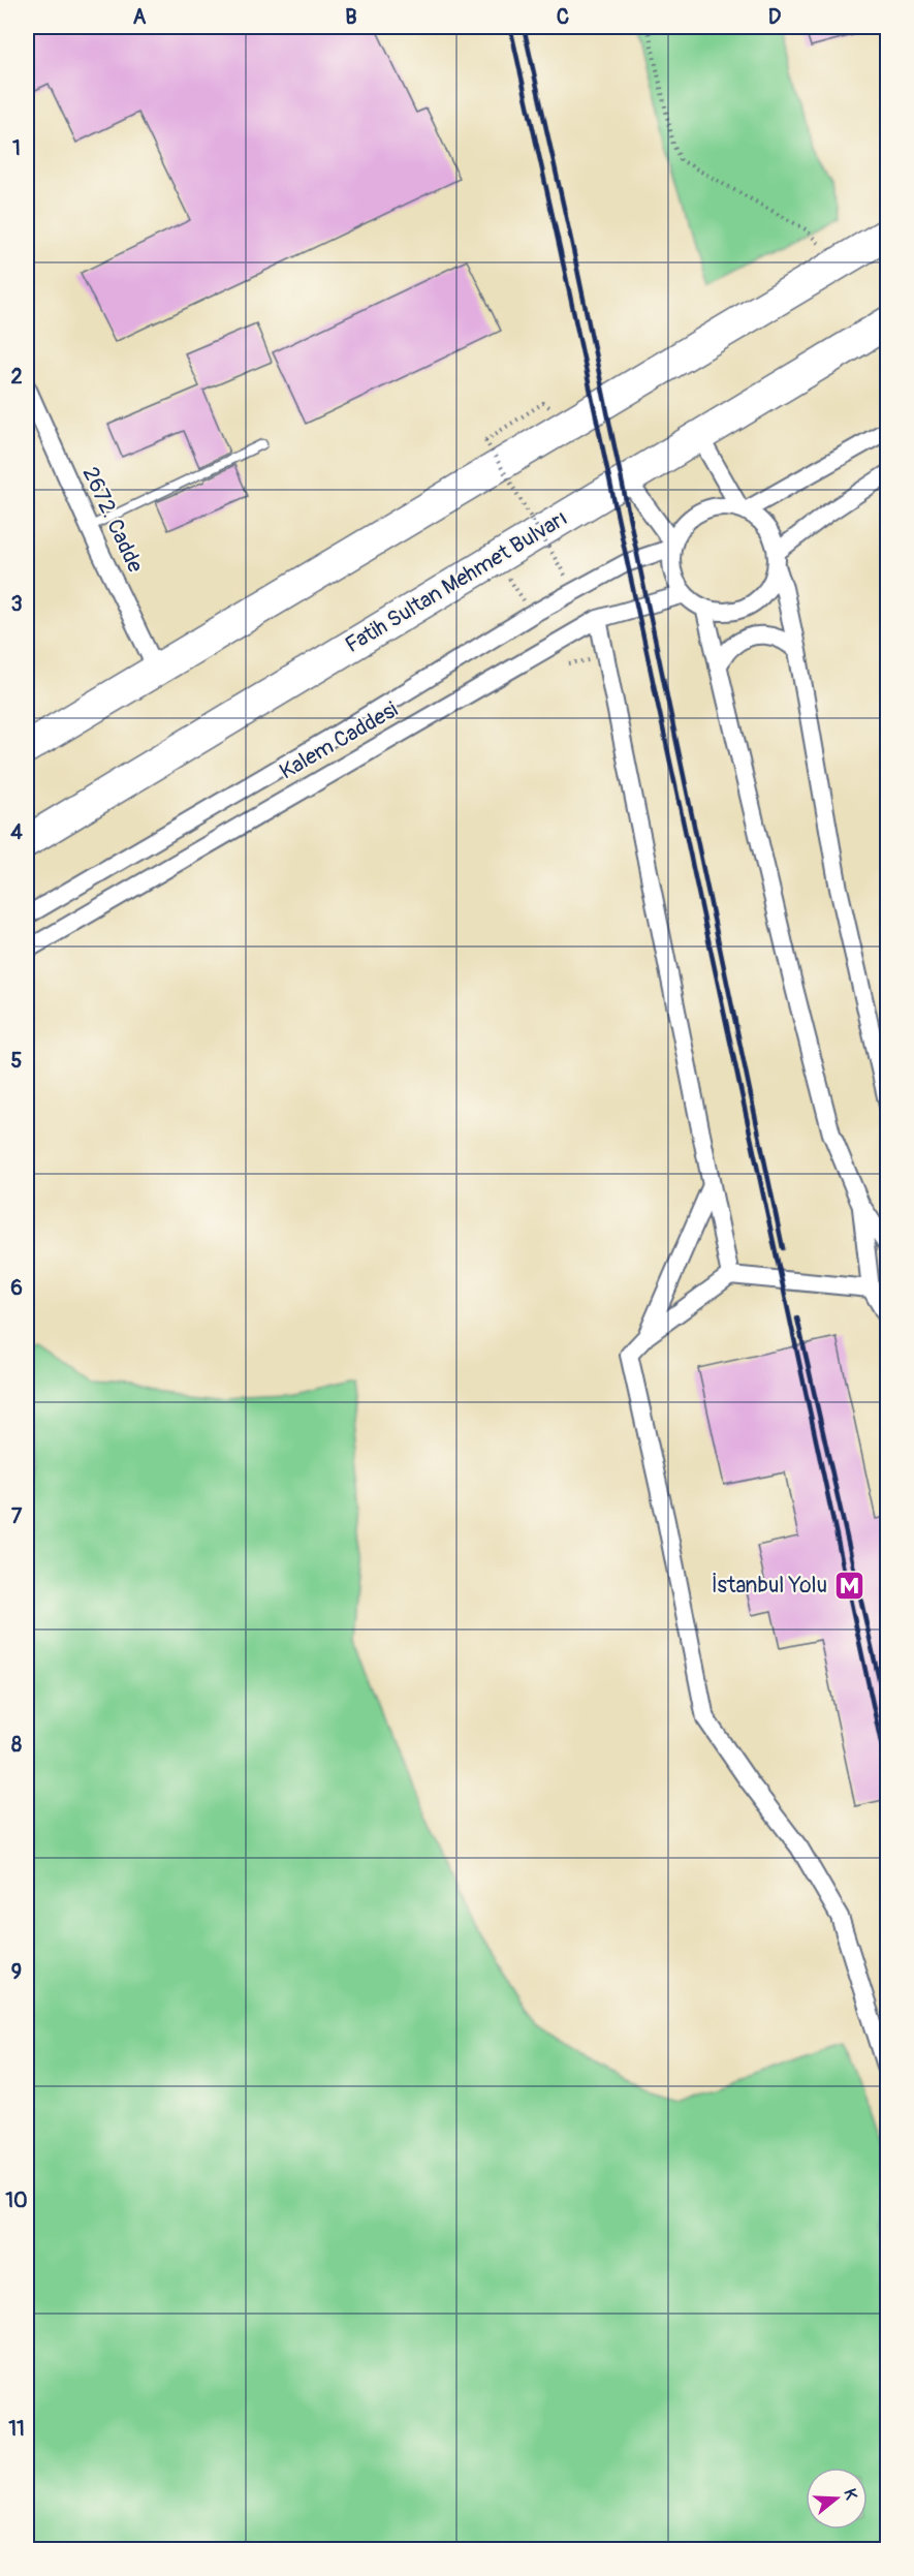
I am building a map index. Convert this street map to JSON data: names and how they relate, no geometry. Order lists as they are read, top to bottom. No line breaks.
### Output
{"streets":{"highway":["Fatih Sultan Mehmet Bulvarı"],"street":["2672. Cadde","Kalem Caddesi"]},"places":{"metro station":["İstanbul Yolu"]},"north":"right","grid":{"columns":["A","B","C","D"],"rows":["1","2","3","4","5","6","7","8","9","10","11"]}}
